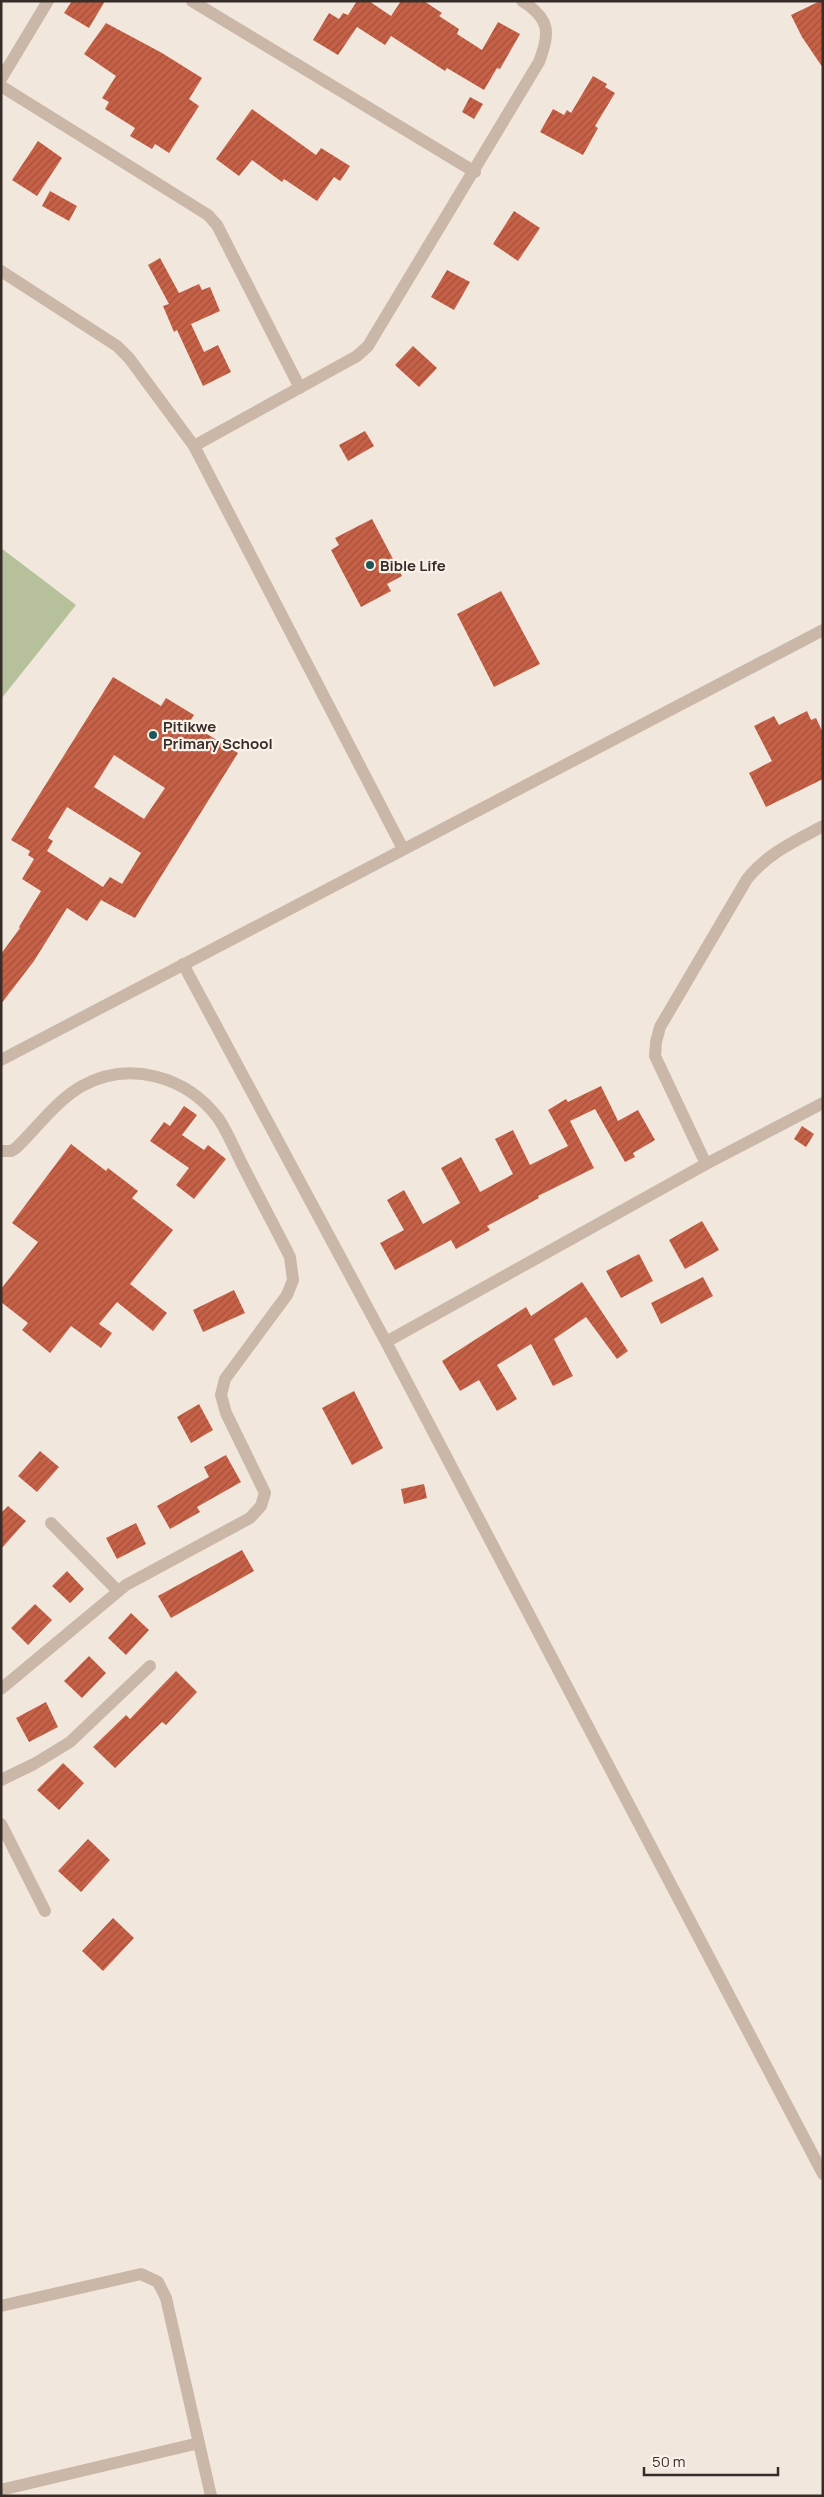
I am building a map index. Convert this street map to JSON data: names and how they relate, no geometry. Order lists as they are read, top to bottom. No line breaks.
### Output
{"places":["Bible Life","Pitikwe Primary School"],"scale_bar":"50 m"}
